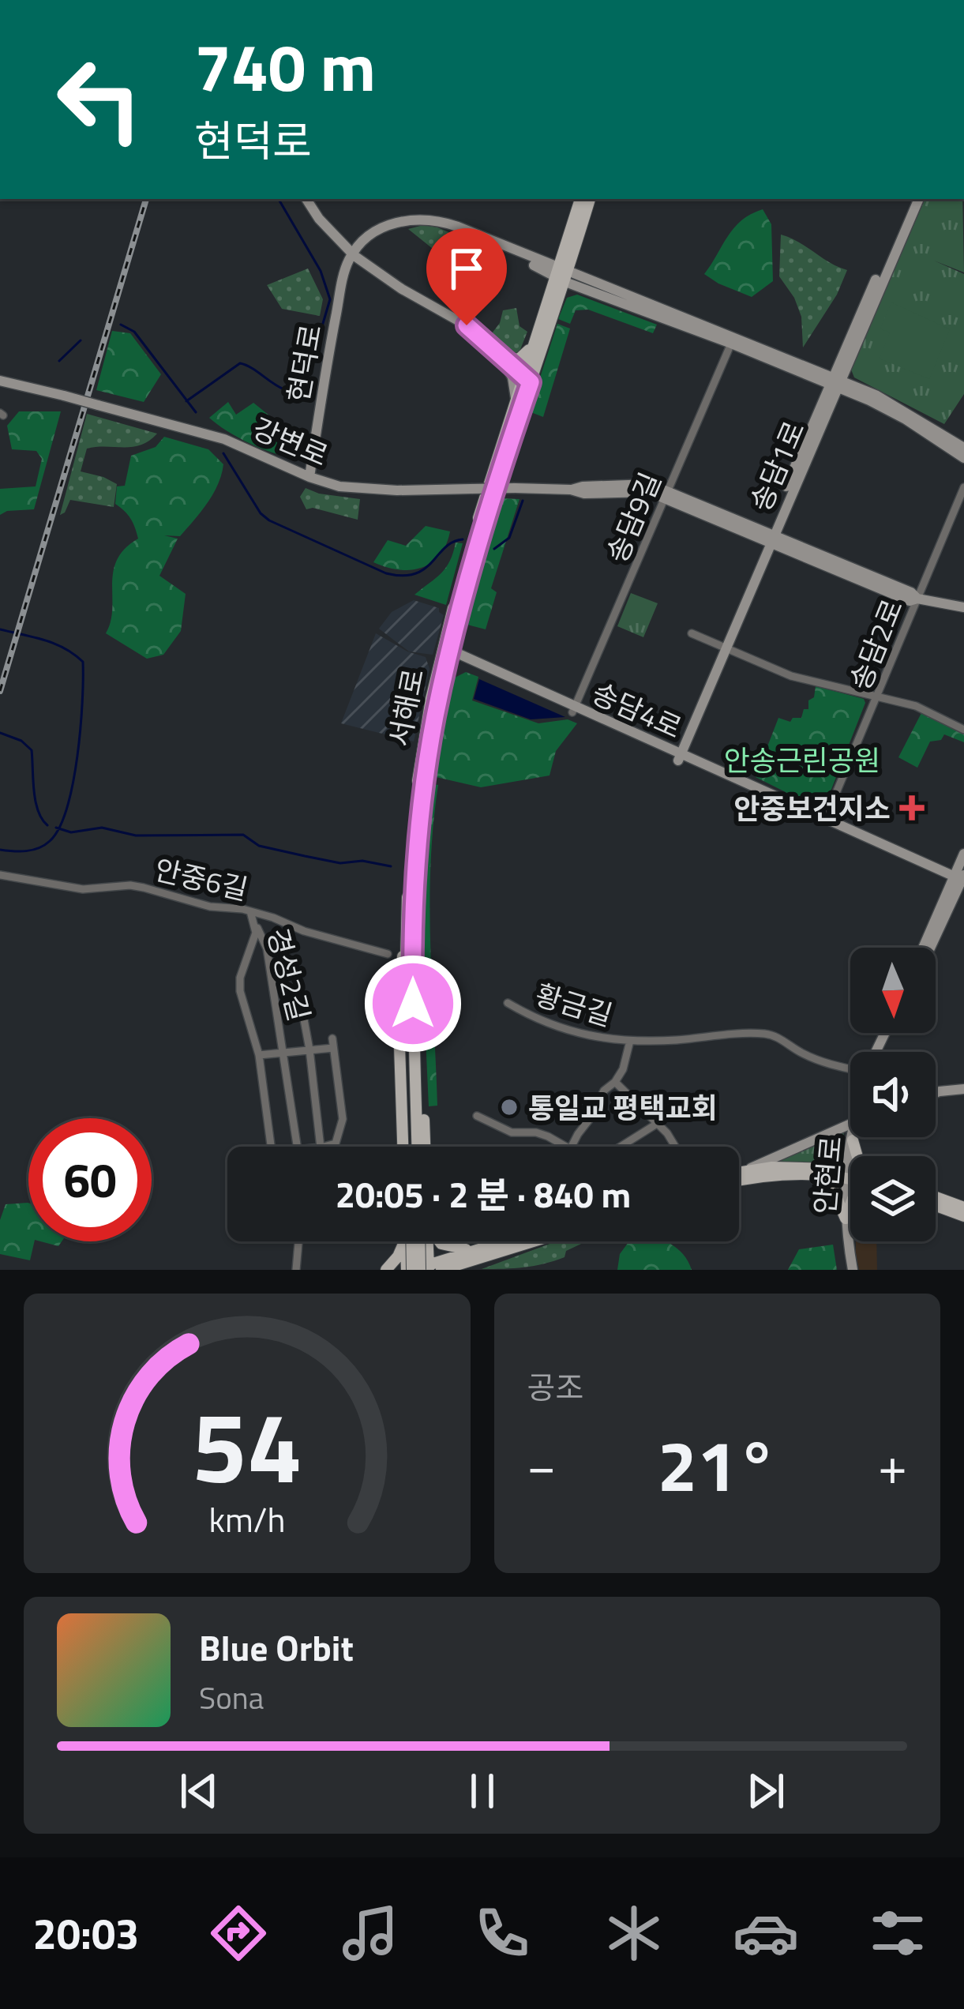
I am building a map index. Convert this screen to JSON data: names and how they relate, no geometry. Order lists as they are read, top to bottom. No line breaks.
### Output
{"streets":{"main road":["현덕로","강변로","송담1로","서해로","송담4로","안현로"],"street":["송담9길","송담2로","안중6길","경성2길","황금길"]},"crossings":[["현덕로","강변로"],["강변로","송담1로"],["강변로","송담9길"],["강변로","송담2로"],["송담1로","송담4로"],["송담9길","송담4로"],["송담2로","송담4로"],["서해로","송담4로"],["안중6길","경성2길"]],"parks":["안송근린공원"],"places":{"health":["안중보건지소"],"other":["통일교 평택교회"]},"north":"bottom","page":{"turn":["740 m","현덕로"],"limit":"60","trip":"20:05 · 2 분 · 840 m","tile":"공조","heat":["−","21°","+"],"song":["Blue Orbit","Sona"],"tabs":"20:03","gauge":["54","km/h"]}}
